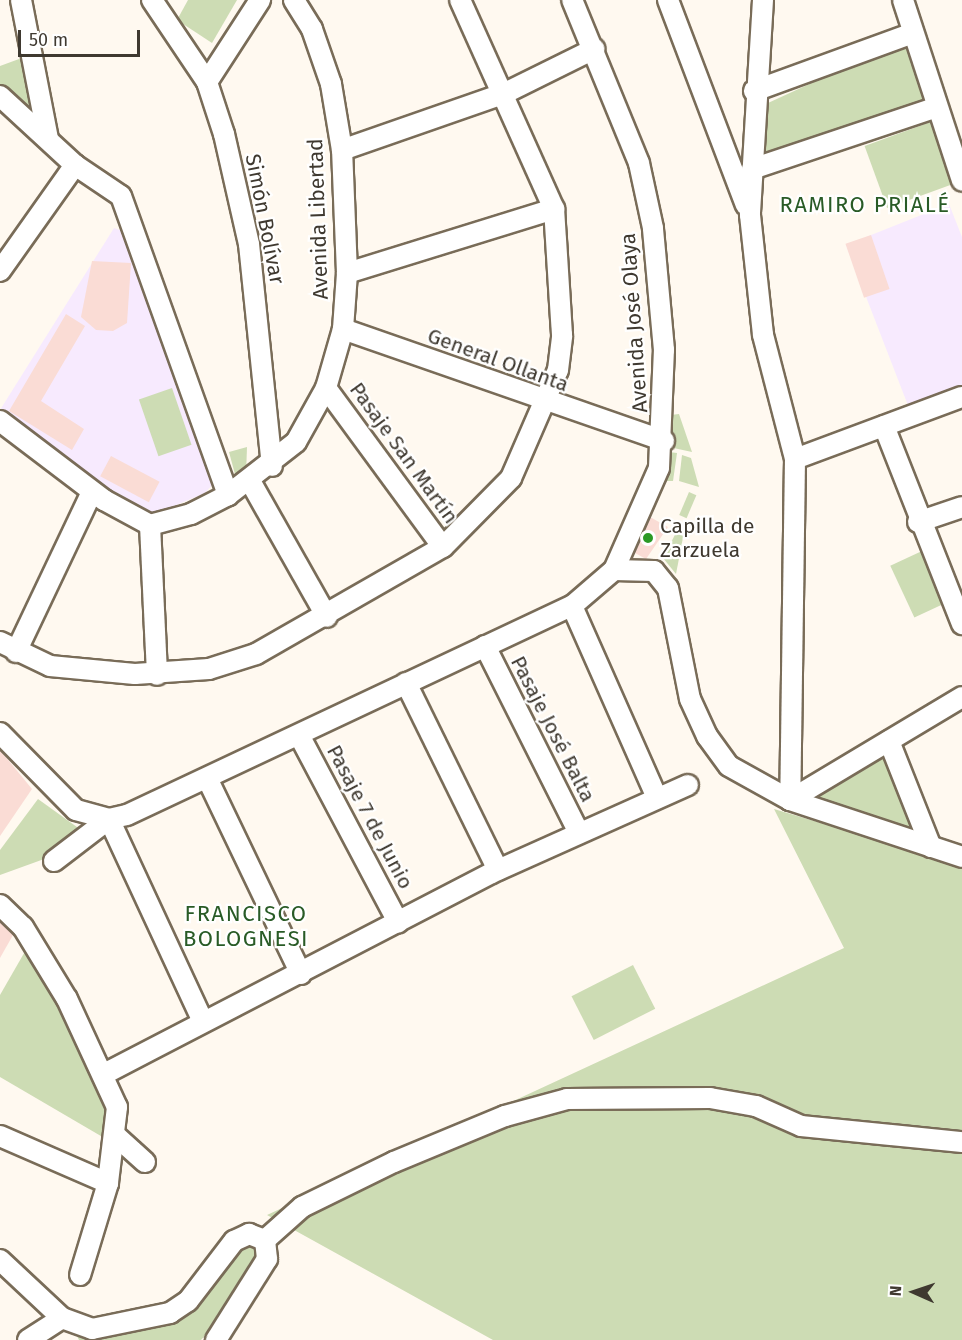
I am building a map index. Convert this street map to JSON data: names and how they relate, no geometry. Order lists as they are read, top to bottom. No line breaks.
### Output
{"streets":{"street":["Simón Bolívar","Avenida Libertad","Avenida José Olaya","General Ollanta","Pasaje San Martín","Pasaje José Balta","Pasaje 7 de Junio"]},"crossings":[["Simón Bolívar","Avenida Libertad"],["Avenida Libertad","General Ollanta"],["Avenida Libertad","Pasaje San Martín"],["Avenida José Olaya","General Ollanta"]],"districts":["RAMIRO PRIALÉ","FRANCISCO BOLOGNESI"],"places":["Capilla de Zarzuela"],"scale_bar":"50 m","north":"left"}
